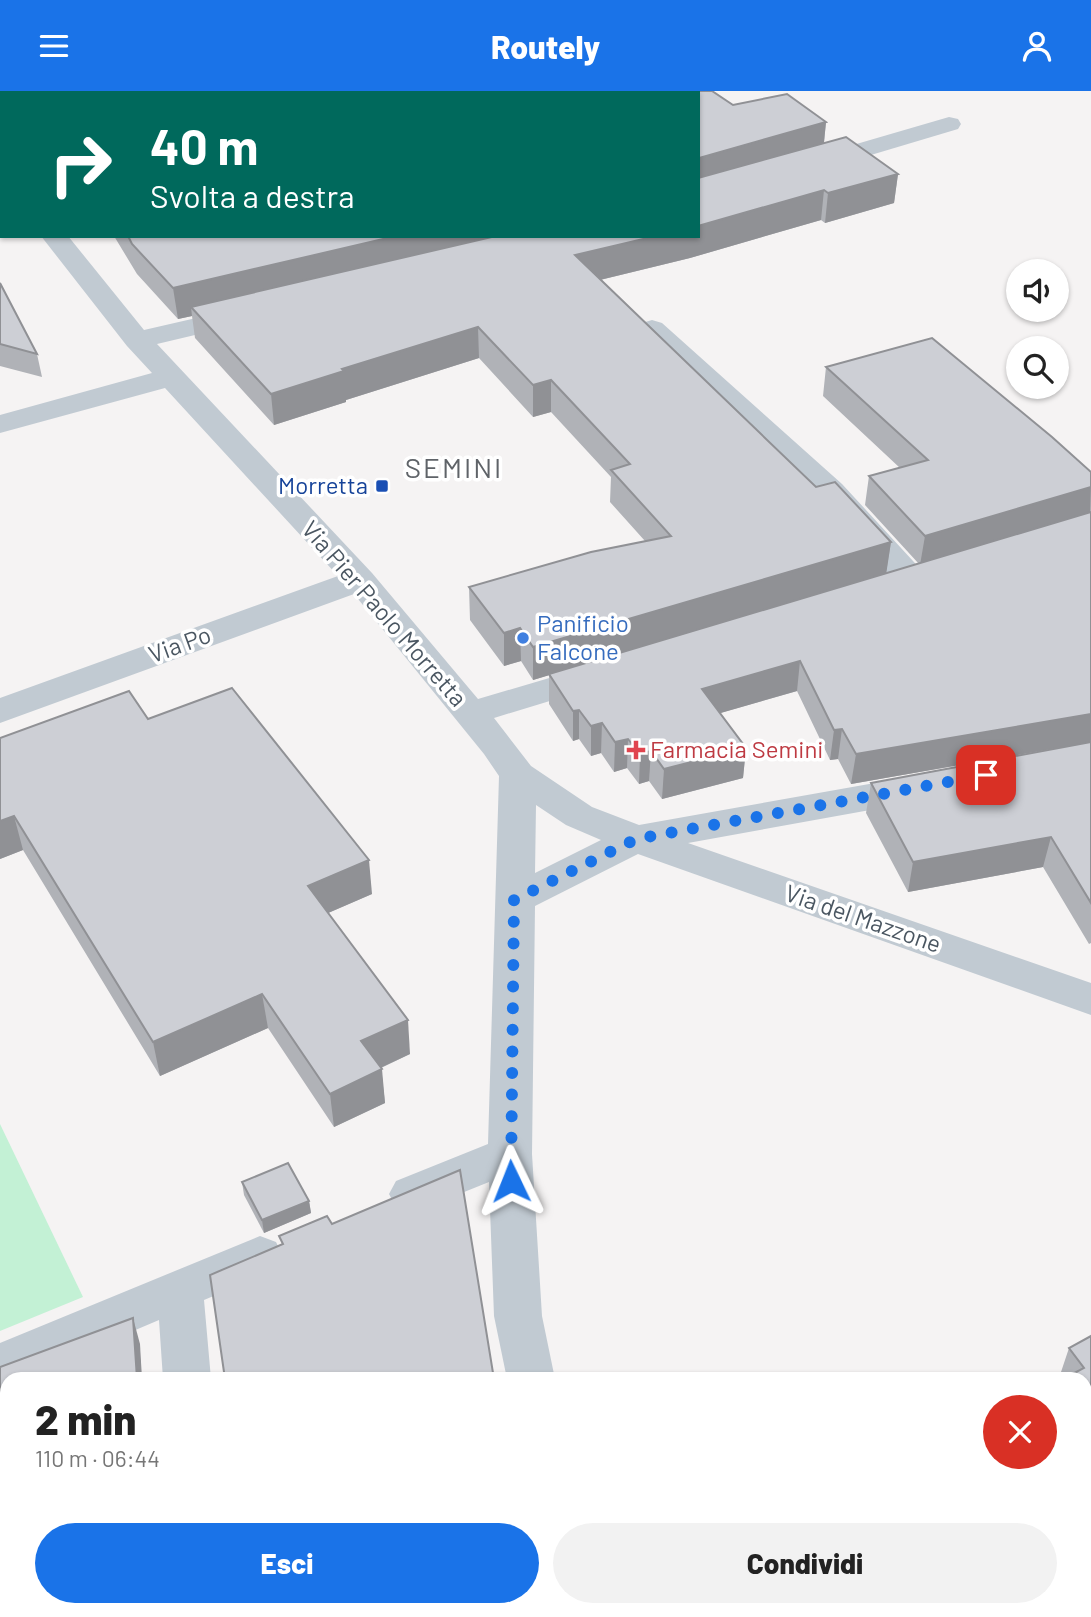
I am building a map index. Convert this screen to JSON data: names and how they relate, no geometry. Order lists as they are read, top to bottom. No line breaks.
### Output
{"streets":{"street":["Via Pier Paolo Morretta","Via Po","Via del Mazzone"]},"crossings":[["Via Pier Paolo Morretta","Via Po"],["Via Pier Paolo Morretta","Via del Mazzone"]],"districts":["SEMINI"],"places":{"transit":["Morretta"],"other":["Panificio Falcone"],"health":["Farmacia Semini"]},"page":{"header":"Routely","turn":["40 m","Svolta a destra"],"heading":["2 min","110 m · 06:44"],"buttons":["Esci","Condividi"]}}
